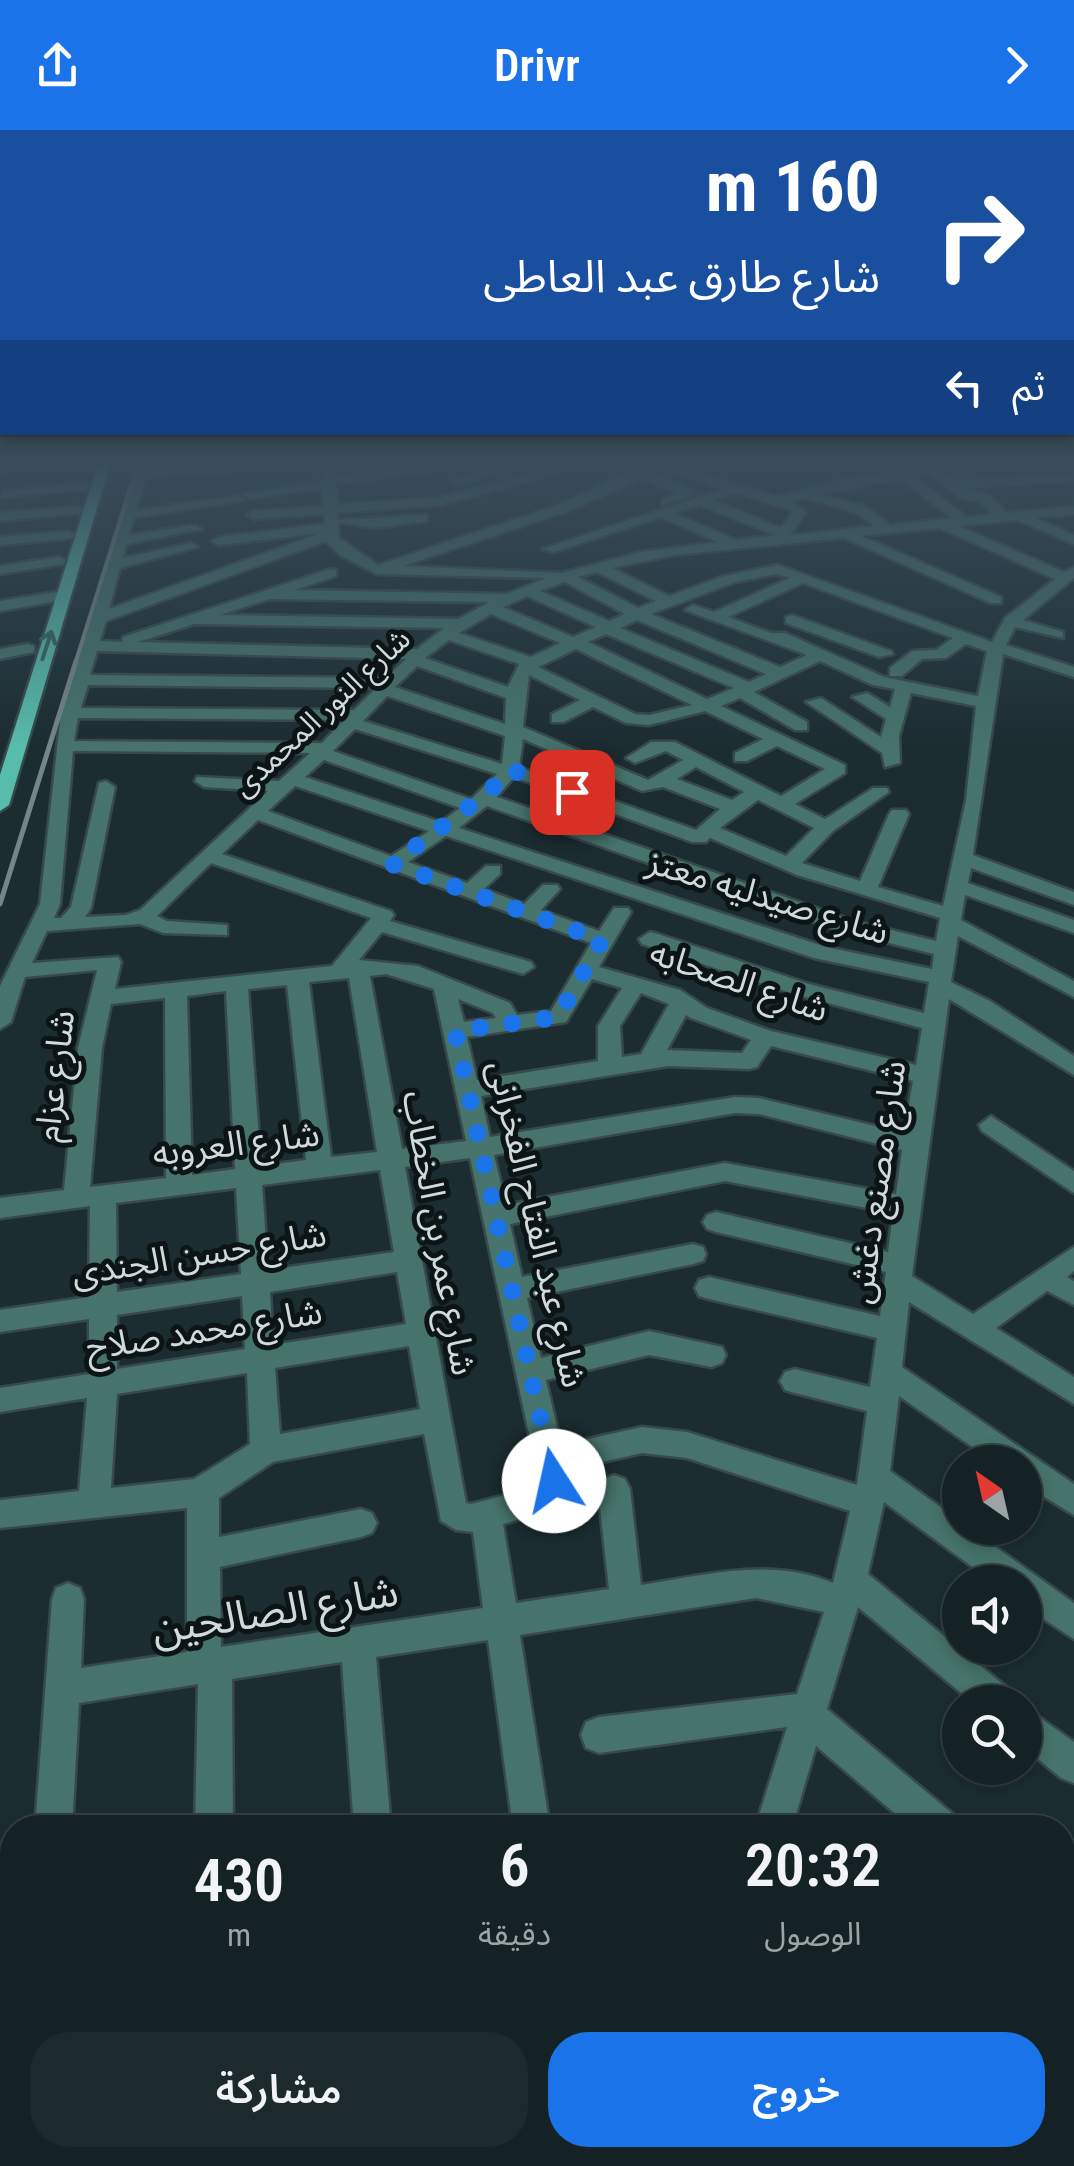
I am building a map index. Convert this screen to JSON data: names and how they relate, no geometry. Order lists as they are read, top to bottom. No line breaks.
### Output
{"streets":{"street":["شارع النور المحمدى","شارع صيدليه معتز","شارع الصحابه","شارع عزام","شارع العروبه","شارع مصنع دغش","شارع عبد الفتاح الفخرانى","شارع عمر بن الخطاب","شارع حسن الجندى","شارع محمد صلاح","شارع الصالحين"]},"crossings":[["شارع النور المحمدى","شارع صيدليه معتز"],["شارع صيدليه معتز","شارع مصنع دغش"],["شارع الصحابه","شارع مصنع دغش"],["شارع عزام","شارع العروبه"],["شارع عزام","شارع حسن الجندى"],["شارع عزام","شارع محمد صلاح"],["شارع العروبه","شارع مصنع دغش"],["شارع العروبه","شارع عبد الفتاح الفخرانى"],["شارع العروبه","شارع عمر بن الخطاب"],["شارع مصنع دغش","شارع الصالحين"],["شارع عمر بن الخطاب","شارع حسن الجندى"],["شارع عمر بن الخطاب","شارع محمد صلاح"],["شارع عمر بن الخطاب","شارع الصالحين"]],"north":"top left","page":{"header":"Drivr","turn":["160 m","شارع طارق عبد العاطى"],"then":"ثم","eta":["20:32","الوصول","6","دقيقة","430","m"],"buttons":["خروج","مشاركة"]}}
